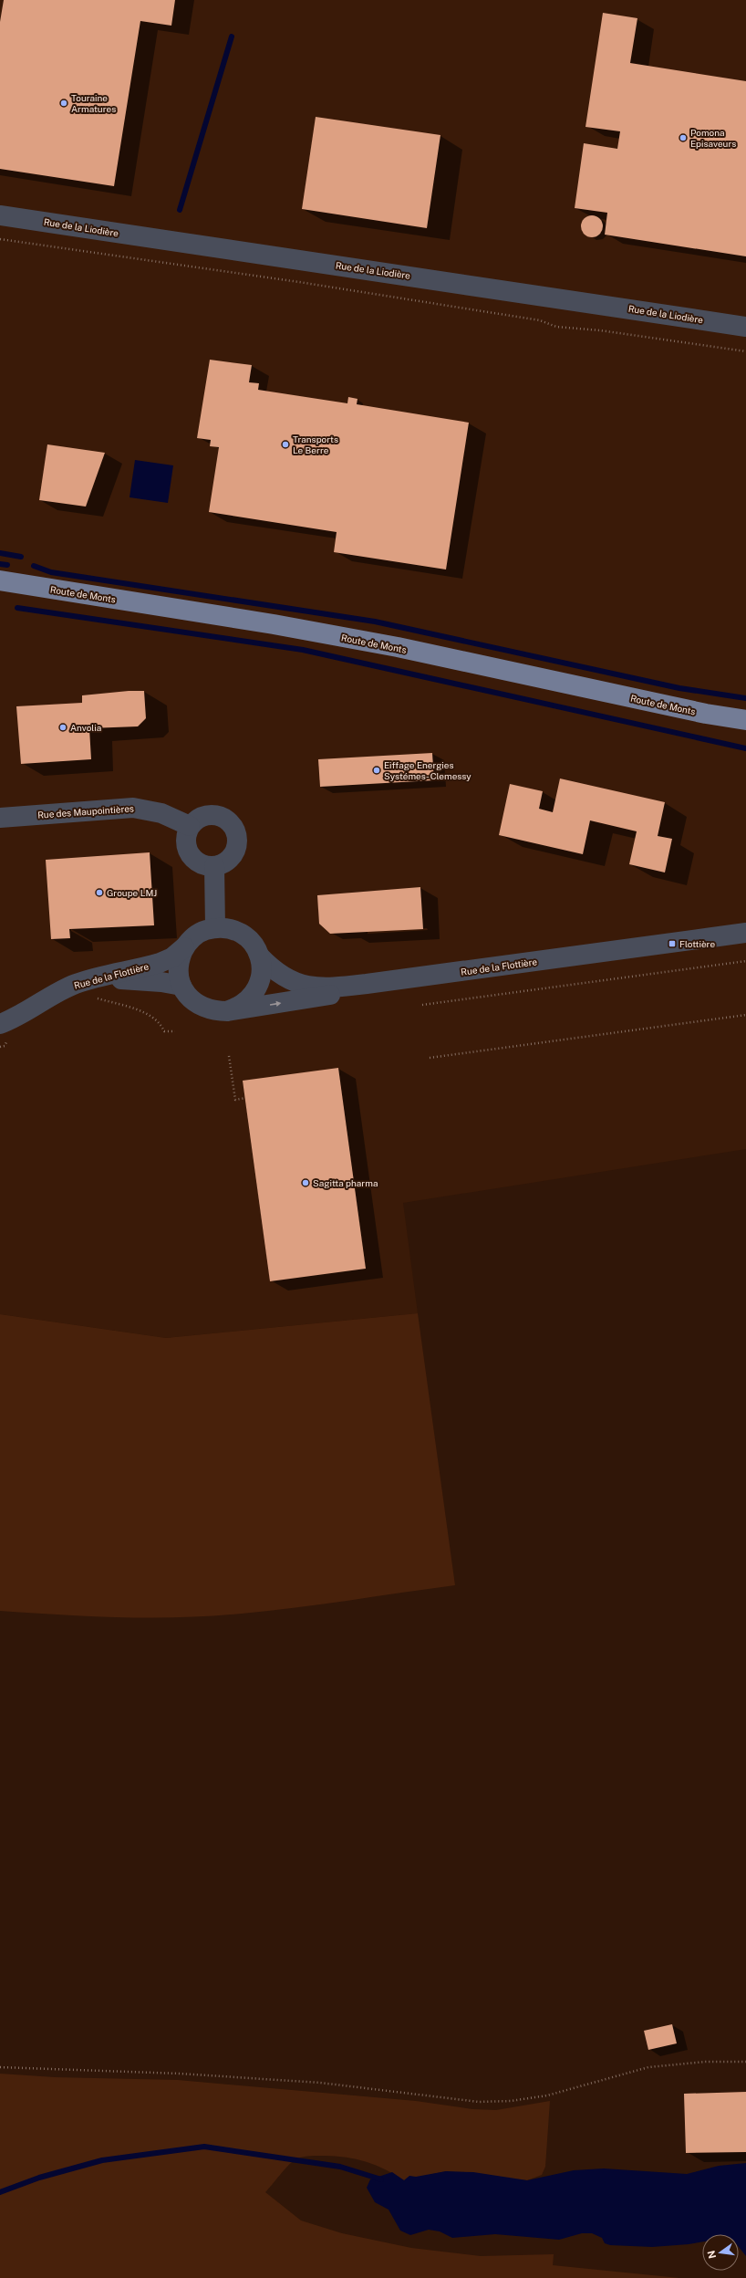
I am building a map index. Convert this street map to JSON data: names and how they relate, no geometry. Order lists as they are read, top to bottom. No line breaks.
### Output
{"streets":{"main road":["Route de Monts"],"street":["Rue de la Liodière","Rue des Maupointières","Rue de la Flottière"]},"places":{"other":["Touraine Armatures","Pomona Episaveurs","Transports Le Berre","Anvolia","Eiffage Energies Systémes- Clemessy","Groupe LMJ","Sagitta pharma"],"transit":["Flottière"]},"north":"left"}
